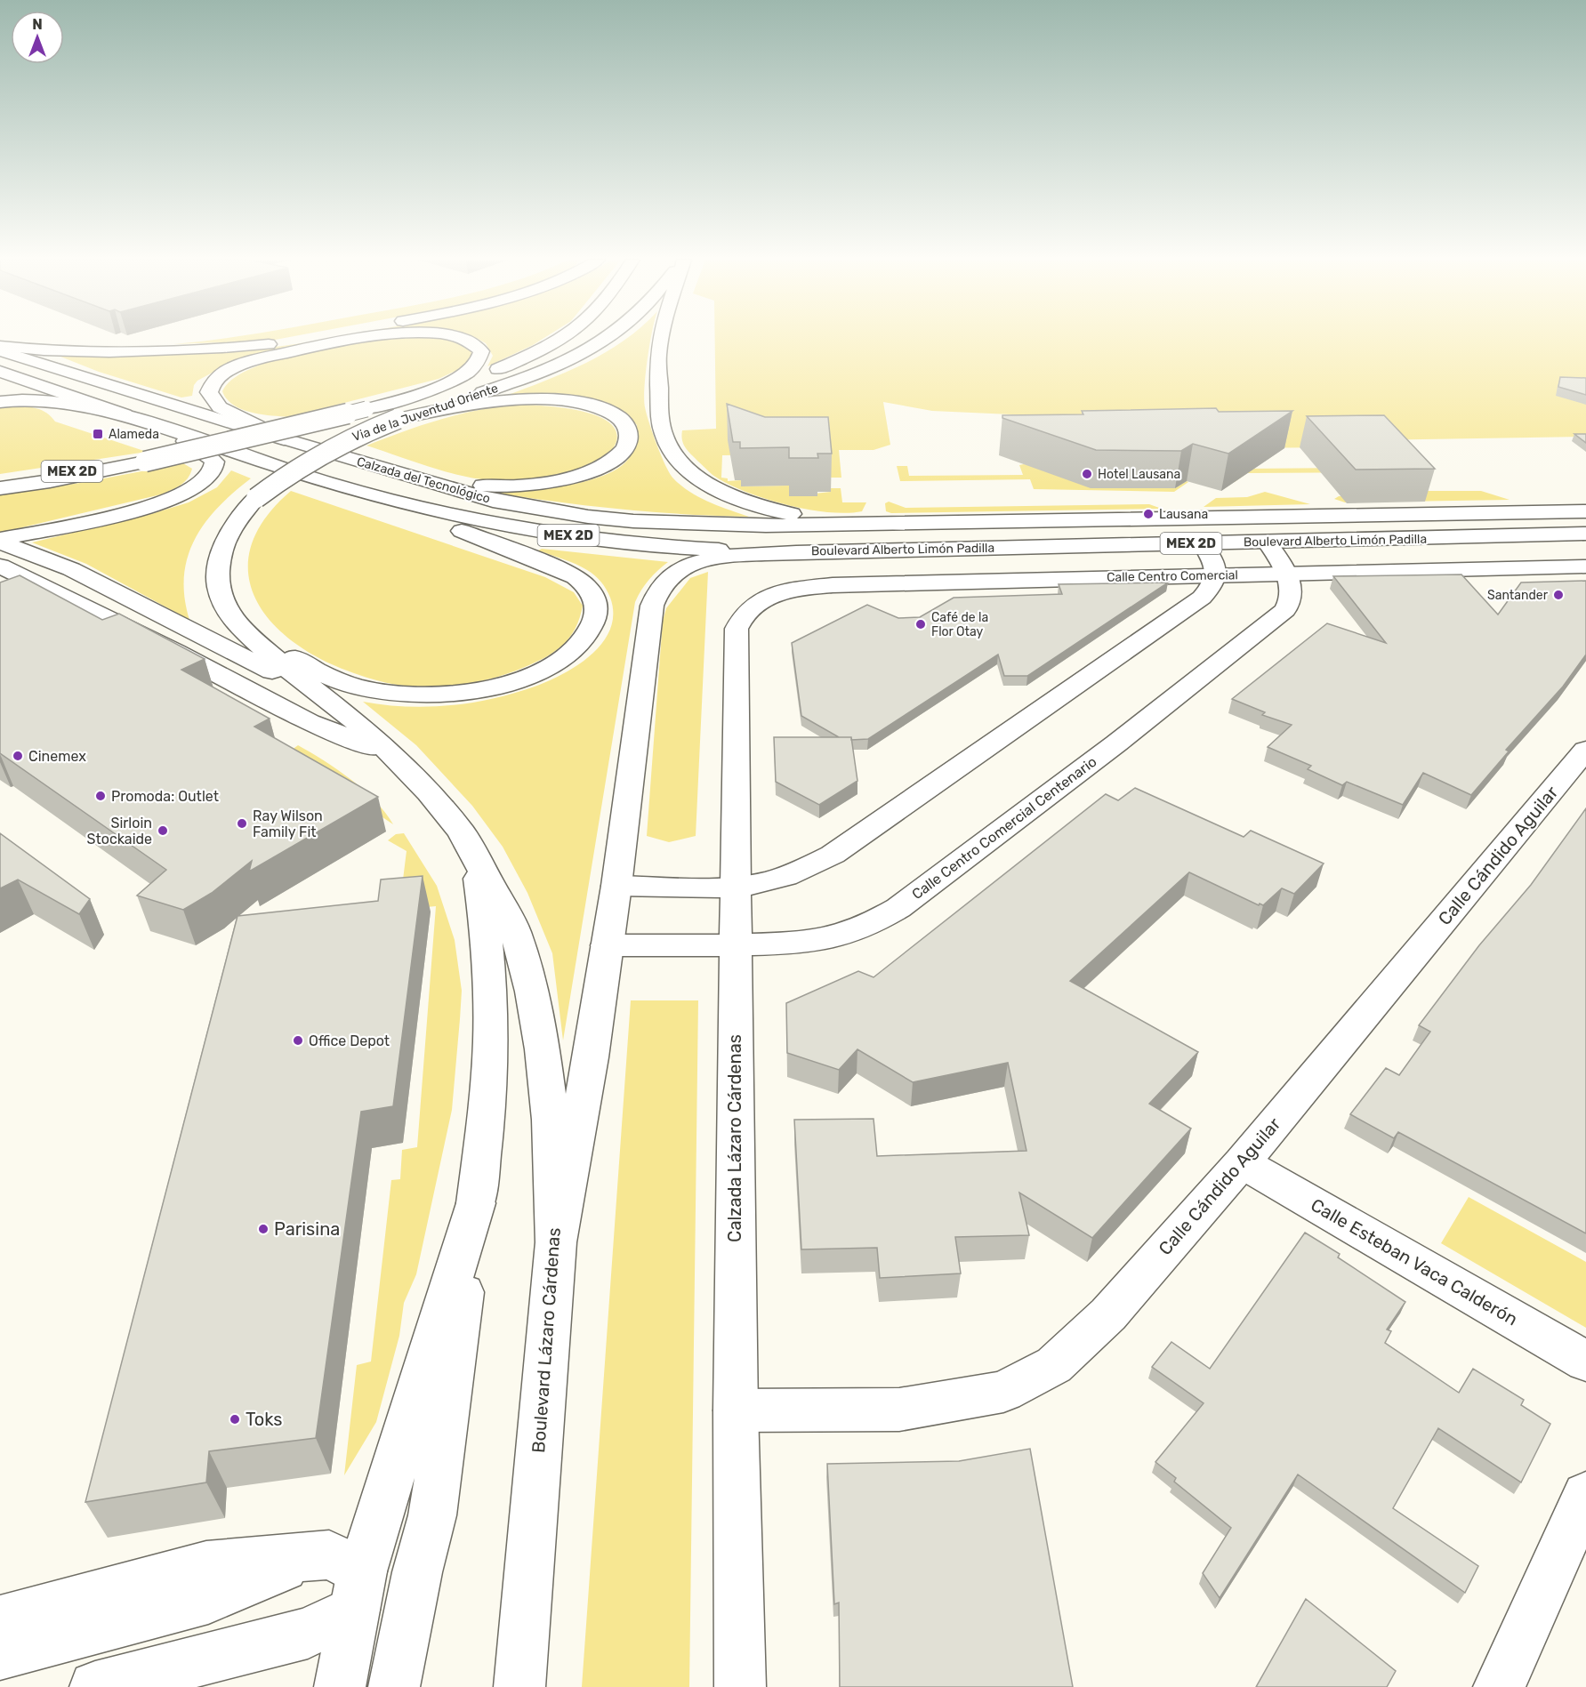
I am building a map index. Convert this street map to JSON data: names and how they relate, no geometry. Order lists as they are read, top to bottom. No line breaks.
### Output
{"streets":{"main road":["Via de la Juventud Oriente","MEX 2D","Calzada del Tecnológico","Boulevard Alberto Limón Padilla","Calle Centro Comercial","Calle Centro Comercial Centenario","Calle Cándido Aguilar","Calzada Lázaro Cárdenas","Calle Esteban Vaca Calderón","Boulevard Lázaro Cárdenas"]},"crossings":[["Via de la Juventud Oriente","MEX 2D"],["Via de la Juventud Oriente","Boulevard Lázaro Cárdenas"],["MEX 2D","Calzada del Tecnológico"],["MEX 2D","Boulevard Alberto Limón Padilla"],["Calzada del Tecnológico","Boulevard Alberto Limón Padilla"],["Boulevard Alberto Limón Padilla","Calle Centro Comercial Centenario"],["Calle Centro Comercial","Calle Centro Comercial Centenario"],["Calle Centro Comercial","Calzada Lázaro Cárdenas"],["Calle Centro Comercial Centenario","Calzada Lázaro Cárdenas"],["Calle Cándido Aguilar","Calzada Lázaro Cárdenas"],["Calle Cándido Aguilar","Calle Esteban Vaca Calderón"]],"places":{"transit":["Alameda"],"other":["Hotel Lausana","Lausana","Santander","Café de la Flor Otay","Cinemex","Promoda: Outlet","Ray Wilson Family Fit","Sirloin Stockaide","Office Depot","Parisina","Toks"]},"north":"top"}
